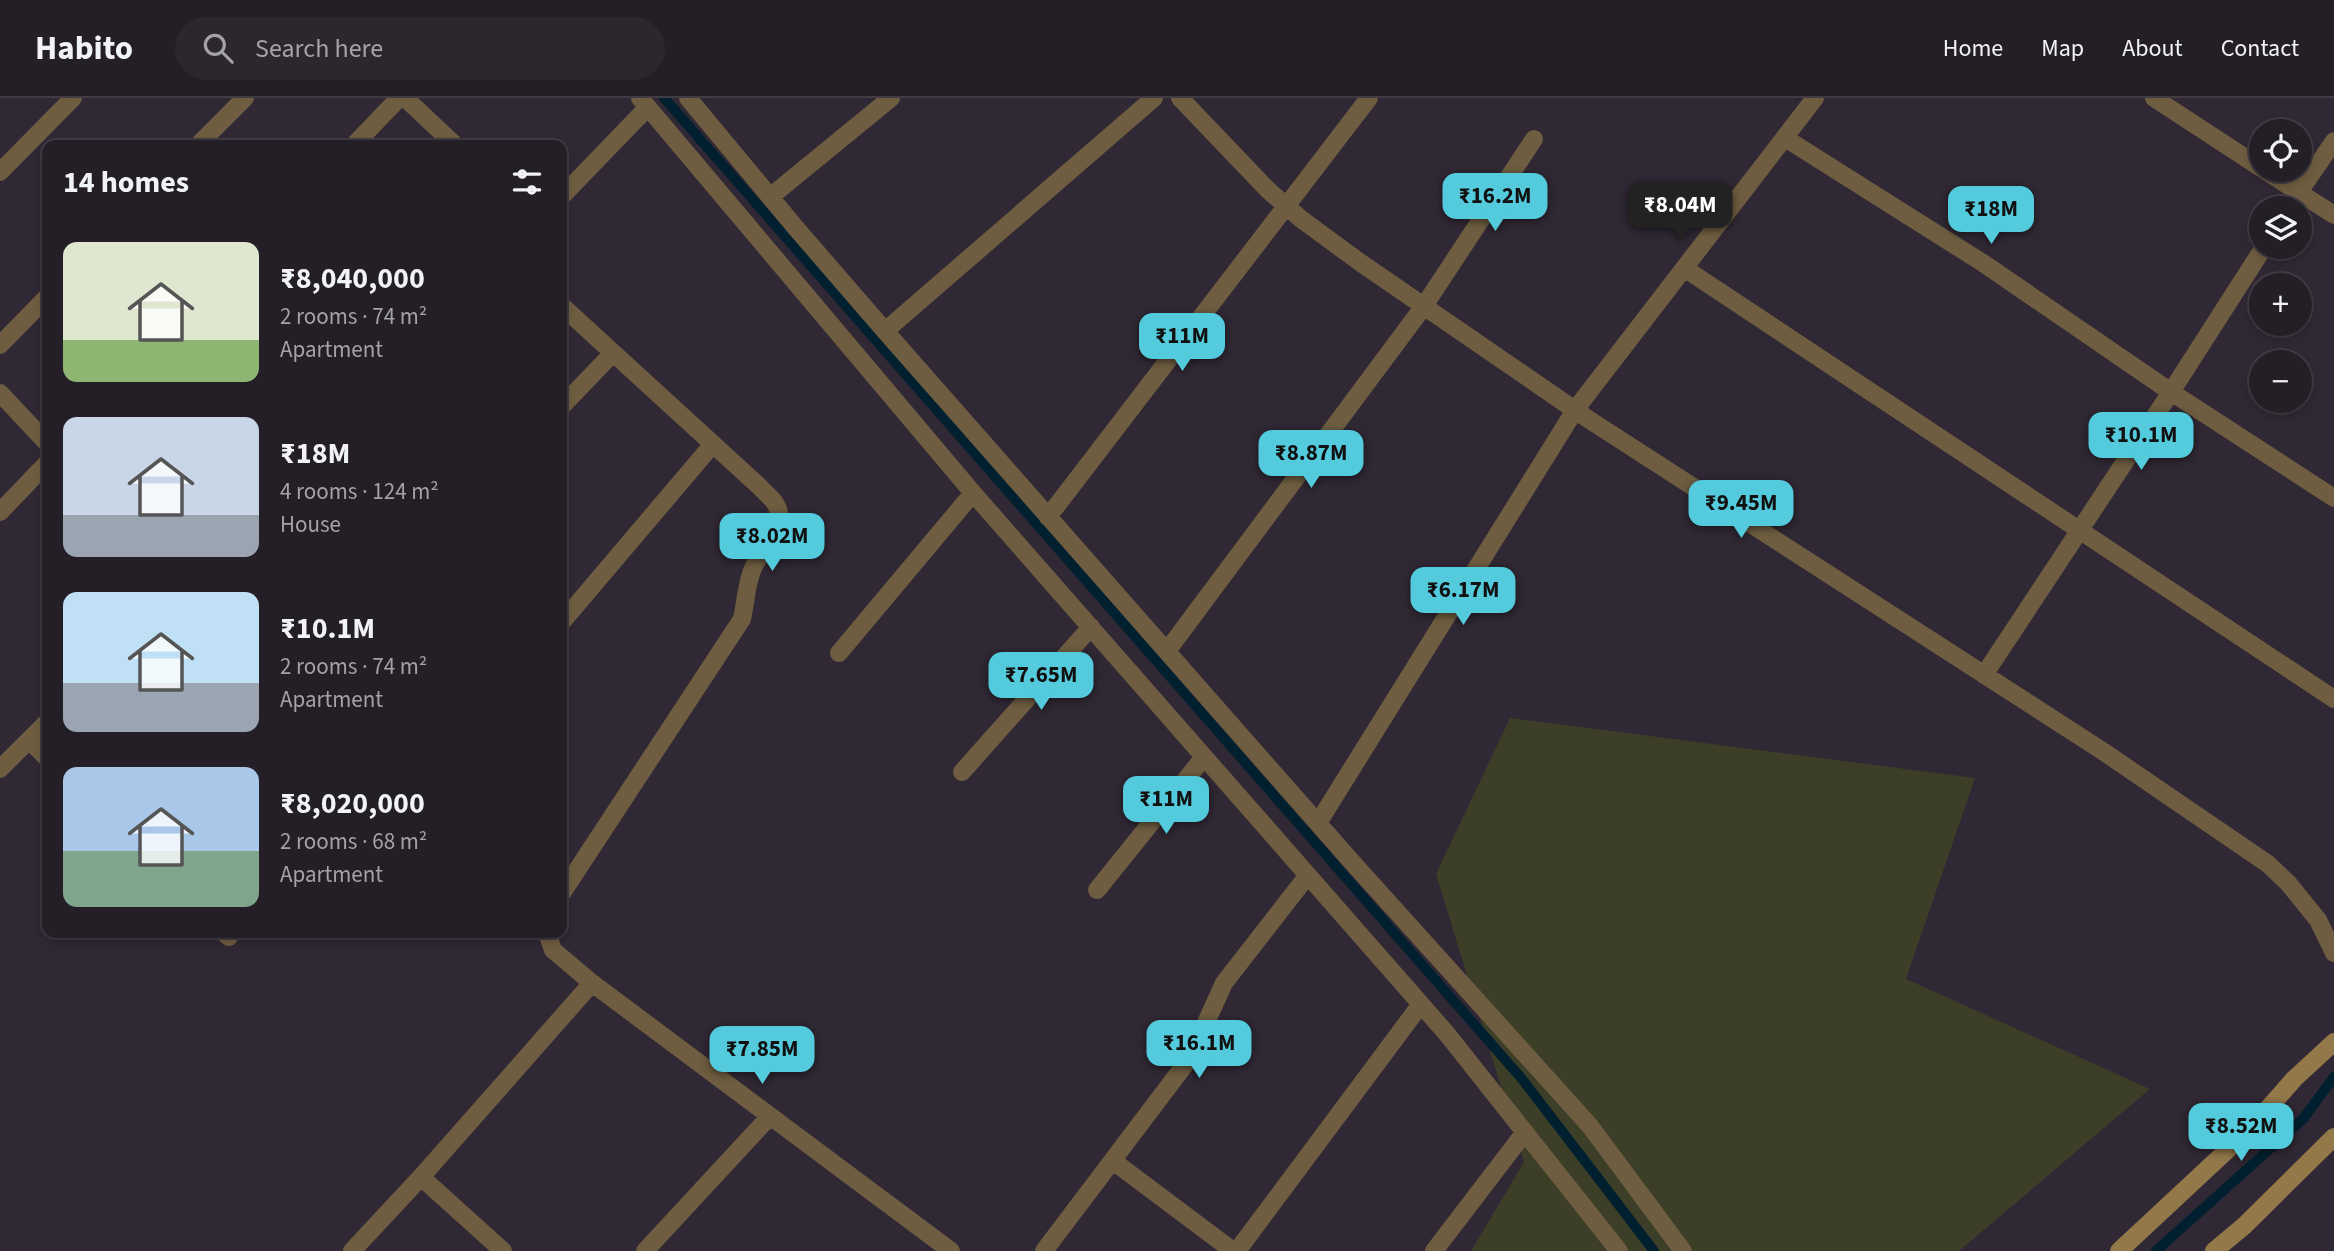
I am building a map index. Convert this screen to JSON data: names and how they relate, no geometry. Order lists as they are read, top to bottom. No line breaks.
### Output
{"page":{"header":"Habito","search":"Search here","nav":["Home","Map","About","Contact"],"map_buttons":["+","−"],"heading":"14 homes","price":["₹16.2M","₹8.04M","₹18M","₹11M","₹10.1M","₹8.87M","₹9.45M","₹8.02M","₹6.17M","₹7.65M","₹11M","₹16.1M","₹7.85M","₹8.52M"],"list":[{"name":"₹8,040,000","note":"2 rooms · 74 m² · Apartment"},{"name":"₹18M","note":"4 rooms · 124 m² · House"},{"name":"₹10.1M","note":"2 rooms · 74 m² · Apartment"},{"name":"₹8,020,000","note":"2 rooms · 68 m² · Apartment"}]}}
